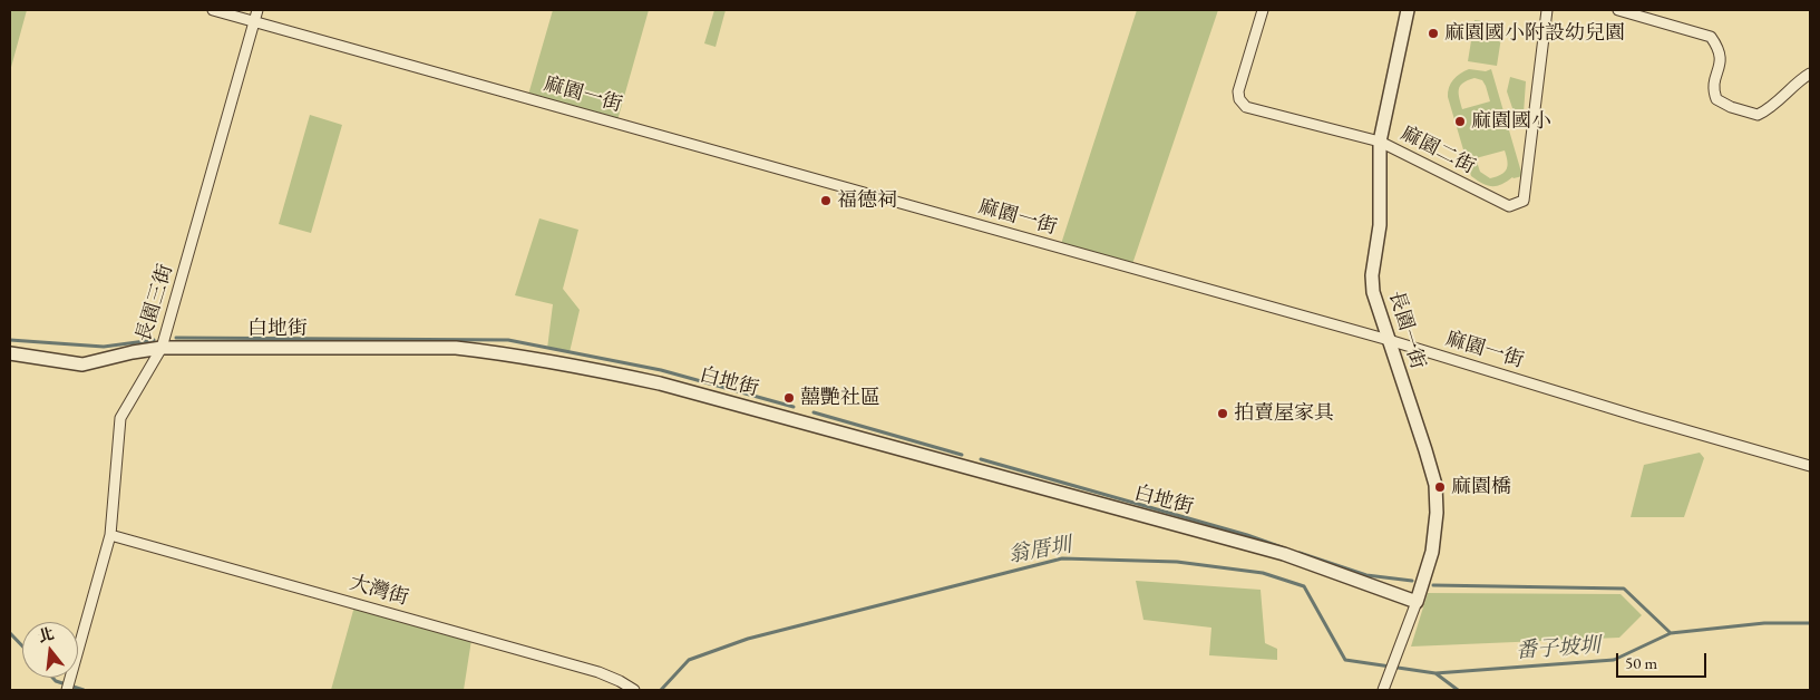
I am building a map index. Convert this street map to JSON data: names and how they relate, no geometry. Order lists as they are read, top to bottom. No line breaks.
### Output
{"streets":{"street":["麻園一街","麻園二街","長園三街","白地街","長園一街","大灣街"]},"crossings":[["麻園一街","長園三街"],["麻園一街","長園一街"],["麻園二街","長園一街"],["長園三街","白地街"],["長園三街","大灣街"],["白地街","長園一街"]],"water":["翁厝圳","番子坡圳"],"places":["麻園國小附設幼兒園","麻園國小","福德祠","囍艷社區","拍賣屋家具","麻園橋"],"scale_bar":"50 m","north":"top"}
